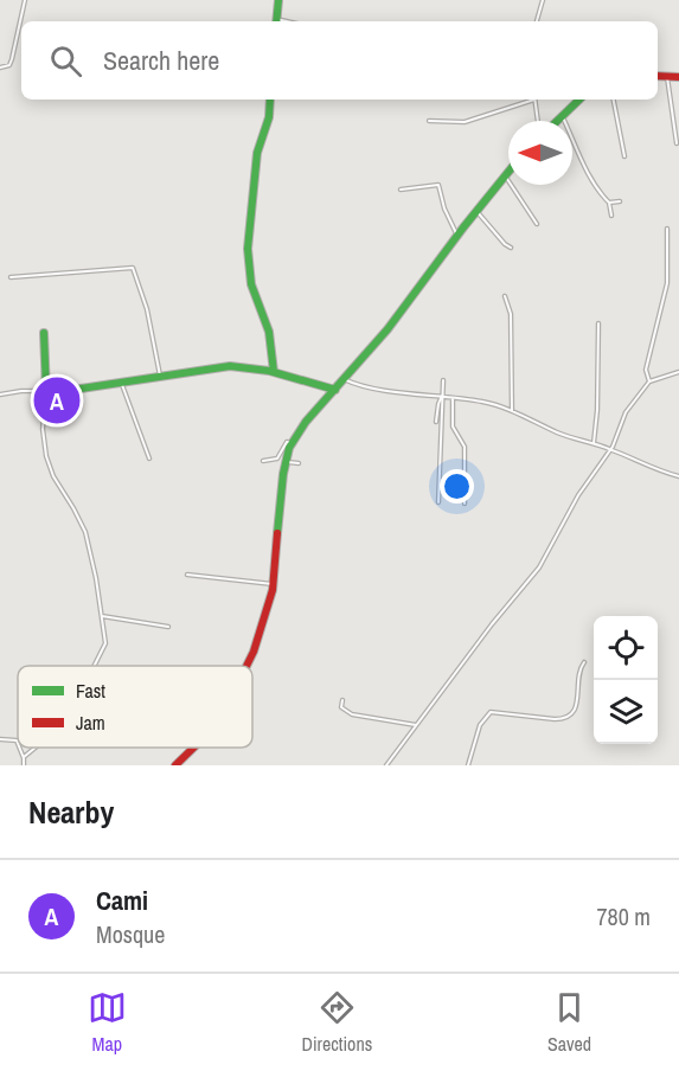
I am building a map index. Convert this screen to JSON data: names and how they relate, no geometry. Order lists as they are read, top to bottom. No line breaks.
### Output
{"legend":["Fast","Jam"],"north":"left","page":{"search":"Search here","pins":"A","heading":"Nearby","list":[{"mark":"A","name":"Cami","note":"Mosque","value":"780 m"}],"nav":["Map","Directions","Saved"]}}
